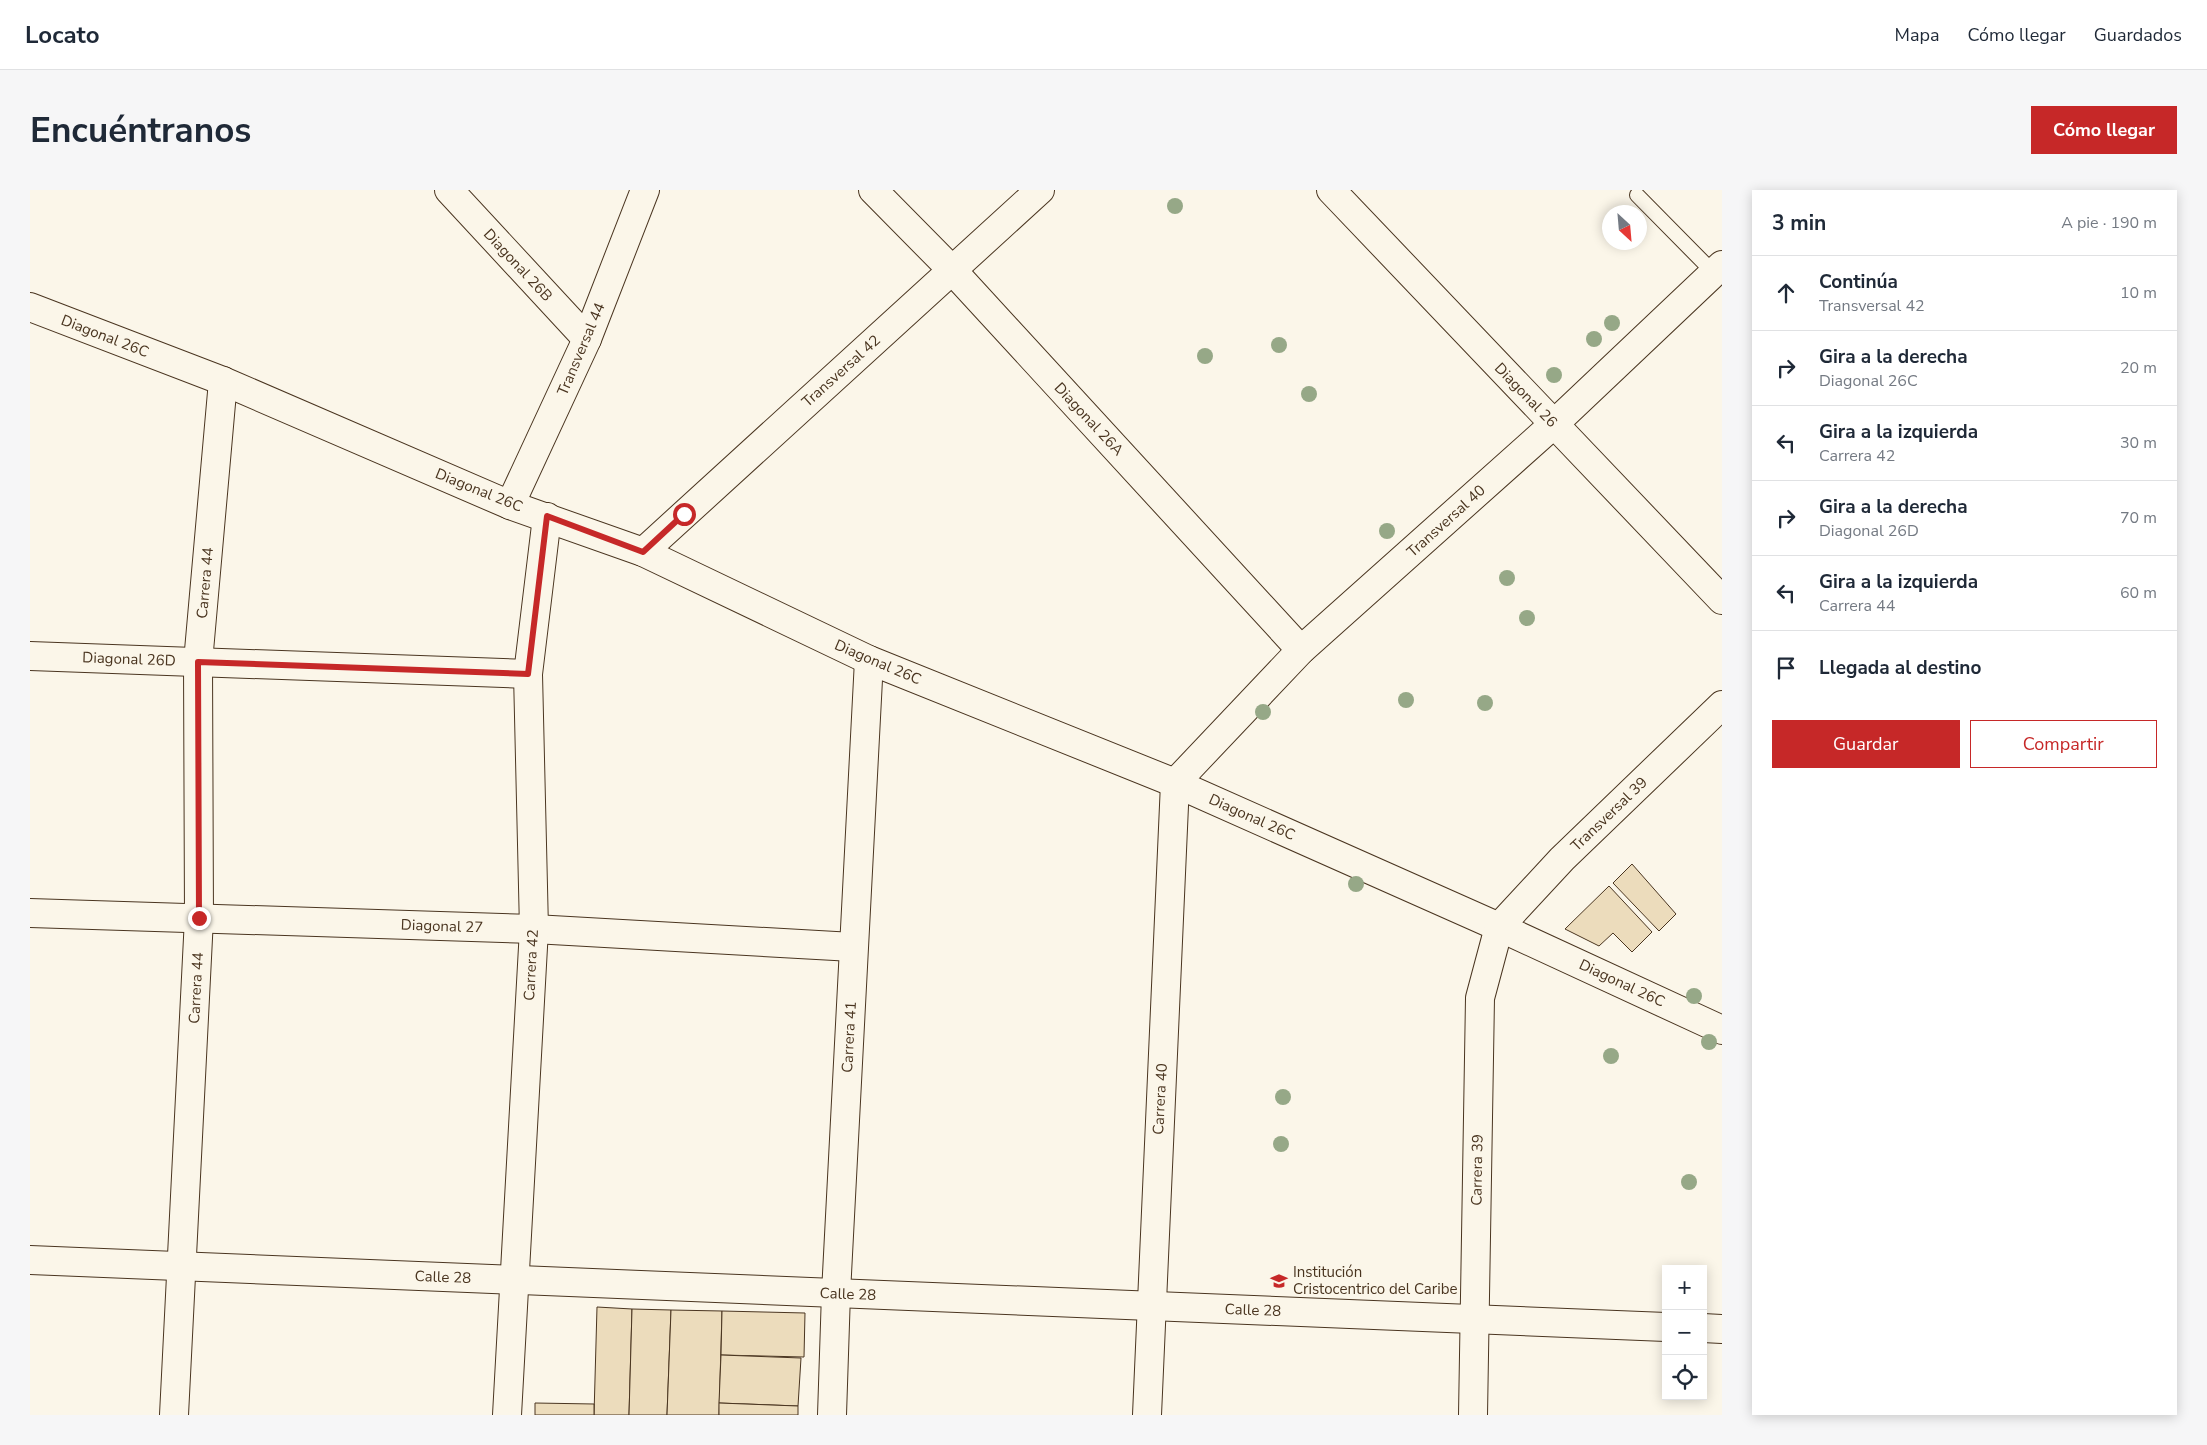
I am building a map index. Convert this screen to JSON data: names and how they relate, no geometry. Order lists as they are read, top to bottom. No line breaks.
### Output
{"streets":{"street":["Diagonal 26B","Diagonal 26C","Transversal 44","Transversal 42","Diagonal 26","Diagonal 26A","Transversal 40","Carrera 44","Diagonal 26D","Transversal 39","Diagonal 27","Carrera 42","Carrera 41","Carrera 40","Carrera 39","Calle 28"]},"crossings":[["Diagonal 26B","Transversal 44"],["Diagonal 26C","Transversal 44"],["Diagonal 26C","Transversal 42"],["Diagonal 26C","Transversal 40"],["Diagonal 26C","Carrera 44"],["Diagonal 26C","Transversal 39"],["Diagonal 26C","Carrera 42"],["Diagonal 26C","Carrera 41"],["Diagonal 26C","Carrera 40"],["Diagonal 26C","Carrera 39"],["Transversal 42","Diagonal 26A"],["Diagonal 26","Transversal 40"],["Diagonal 26A","Transversal 40"],["Transversal 40","Carrera 40"],["Carrera 44","Diagonal 26D"],["Carrera 44","Diagonal 27"],["Carrera 44","Calle 28"],["Diagonal 26D","Carrera 42"],["Transversal 39","Carrera 39"],["Diagonal 27","Carrera 42"],["Diagonal 27","Carrera 41"],["Carrera 42","Calle 28"],["Carrera 41","Calle 28"],["Carrera 40","Calle 28"],["Carrera 39","Calle 28"]],"places":{"school or university":["Institución Cristocentrico del Caribe"]},"north":"bottom right","page":{"header":"Locato","nav":["Mapa","Cómo llegar","Guardados"],"buttons":["Cómo llegar",["Guardar","Compartir"]],"title":"Encuéntranos","heading":["3 min","A pie · 190 m"],"list":[["Continúa","Transversal 42","10 m"],["Gira a la derecha","Diagonal 26C","20 m"],["Gira a la izquierda","Carrera 42","30 m"],["Gira a la derecha","Diagonal 26D","70 m"],["Gira a la izquierda","Carrera 44","60 m"],"Llegada al destino"],"map_buttons":["+","−"]}}
